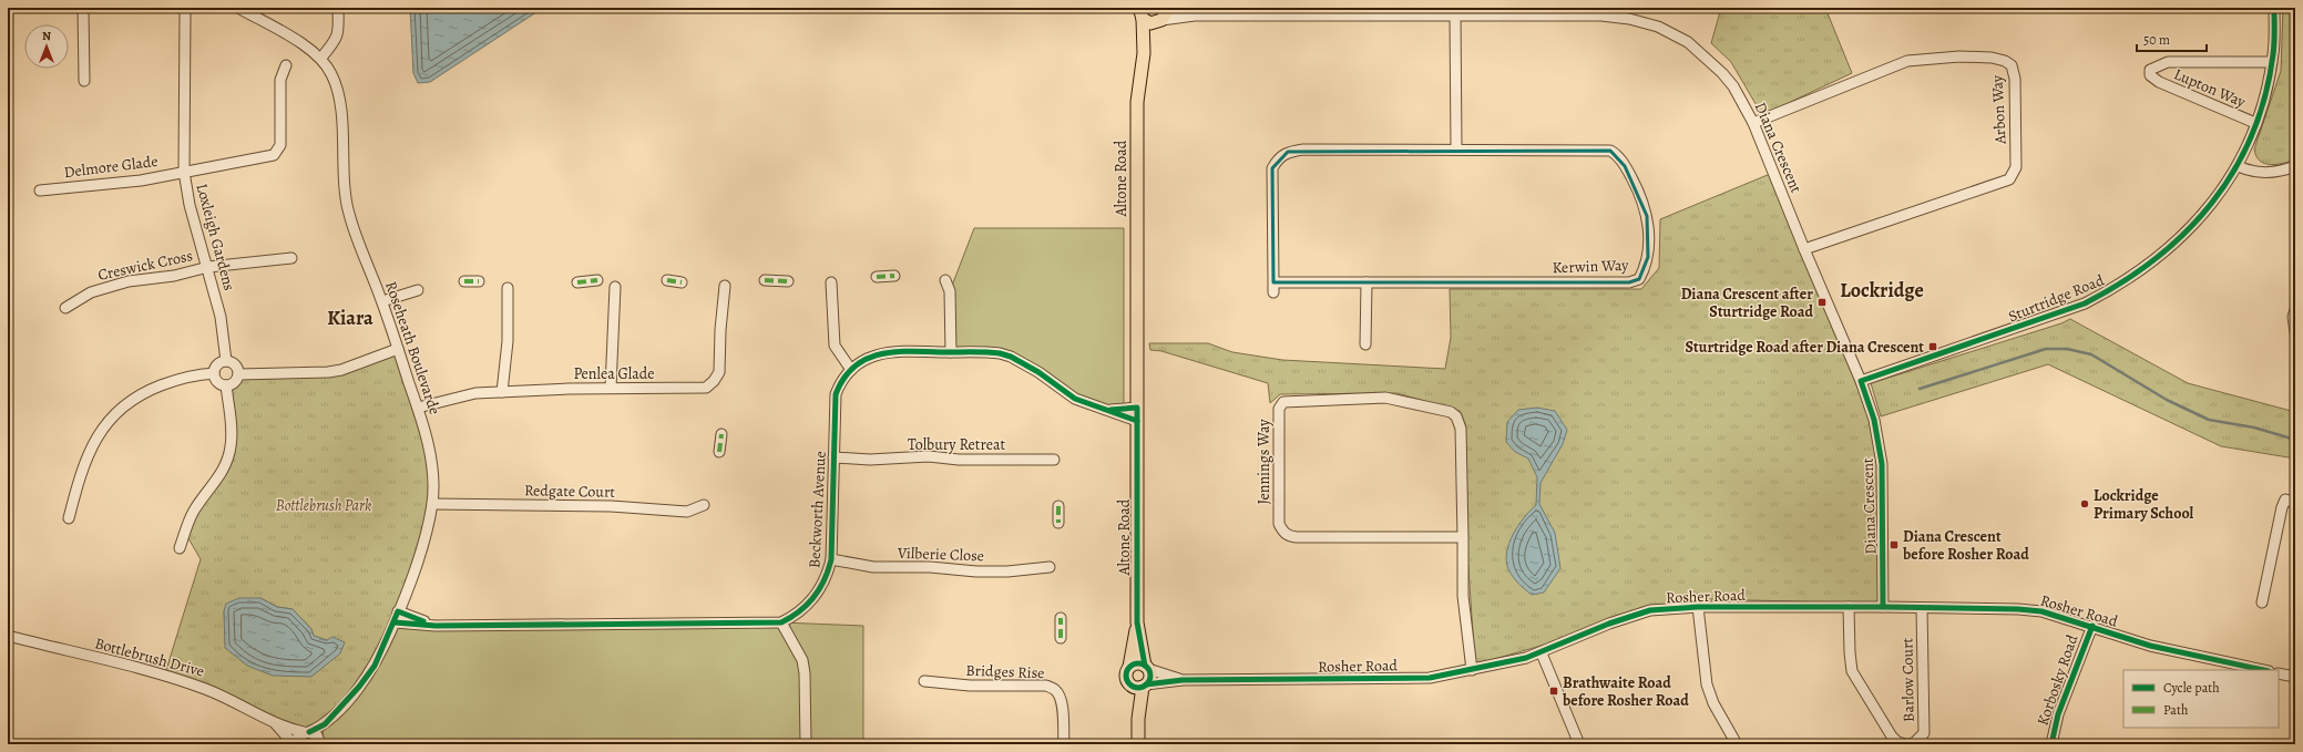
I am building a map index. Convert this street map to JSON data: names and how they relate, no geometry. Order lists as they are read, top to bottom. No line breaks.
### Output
{"streets":{"main road":["Altone Road"],"street":["Lupton Way","Arbon Way","Diana Crescent","Delmore Glade","Loxleigh Gardens","Creswick Cross","Kerwin Way","Sturtridge Road","Roseheath Boulevarde","Penlea Glade","Tolbury Retreat","Jennings Way","Redgate Court","Beckworth Avenue","Vilberie Close","Rosher Road","Bottlebrush Drive","Bridges Rise","Barlow Court","Korbosky Road"]},"crossings":[["Lupton Way","Sturtridge Road"],["Arbon Way","Diana Crescent"],["Diana Crescent","Altone Road"],["Diana Crescent","Sturtridge Road"],["Diana Crescent","Rosher Road"],["Delmore Glade","Loxleigh Gardens"],["Altone Road","Beckworth Avenue"],["Altone Road","Rosher Road"],["Loxleigh Gardens","Creswick Cross"],["Roseheath Boulevarde","Penlea Glade"],["Roseheath Boulevarde","Redgate Court"],["Roseheath Boulevarde","Bottlebrush Drive"],["Tolbury Retreat","Beckworth Avenue"],["Jennings Way","Rosher Road"],["Beckworth Avenue","Vilberie Close"],["Rosher Road","Barlow Court"],["Rosher Road","Korbosky Road"]],"districts":["Lockridge","Kiara"],"parks":["Bottlebrush Park"],"places":{"transit":["Diana Crescent after Sturtridge Road","Sturtridge Road after Diana Crescent","Diana Crescent before Rosher Road","Brathwaite Road before Rosher Road"],"other":["Lockridge Primary School"]},"legend":["Cycle path","Path"],"scale_bar":"50 m","north":"top"}
